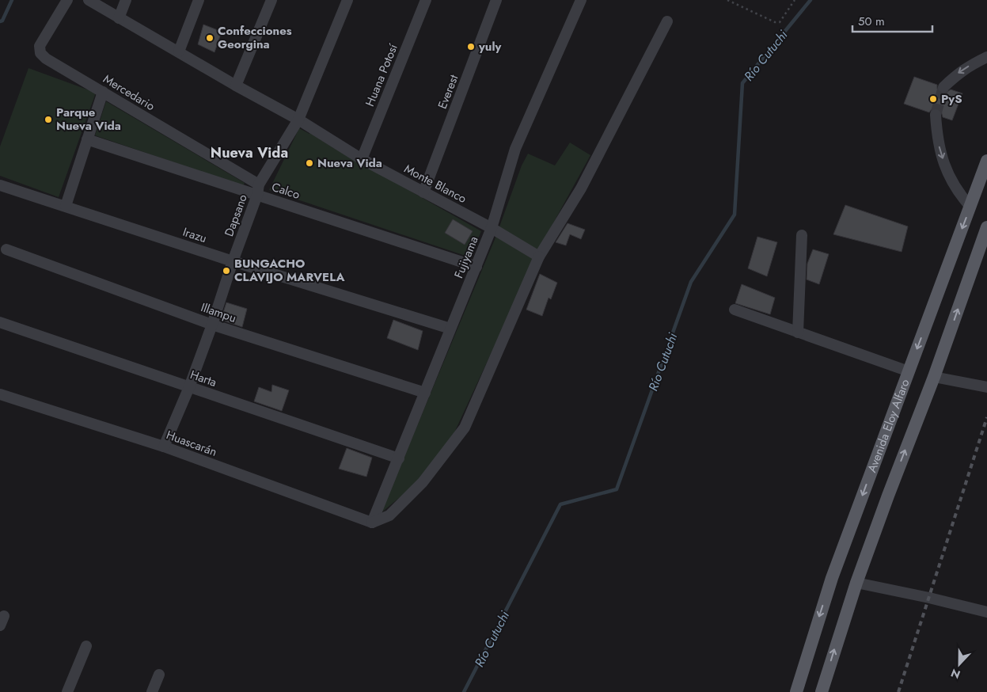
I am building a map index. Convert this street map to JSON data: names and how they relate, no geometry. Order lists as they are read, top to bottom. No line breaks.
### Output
{"streets":{"main road":["Avenida Eloy Alfaro"],"street":["Huana Potosí","Everest","Mercedario","Monte Blanco","Calco","Dapsano","Irazu","Fujiyama","Illampu","Harta","Huascarán"]},"crossings":[["Huana Potosí","Monte Blanco"],["Everest","Monte Blanco"],["Mercedario","Calco"],["Mercedario","Dapsano"],["Monte Blanco","Dapsano"],["Monte Blanco","Fujiyama"],["Calco","Dapsano"],["Calco","Fujiyama"],["Dapsano","Irazu"],["Dapsano","Illampu"],["Dapsano","Harta"],["Dapsano","Huascarán"],["Irazu","Fujiyama"],["Fujiyama","Illampu"],["Fujiyama","Harta"],["Fujiyama","Huascarán"]],"districts":["Nueva Vida"],"water":["Río Cutuchi"],"places":["Confecciones Georgina","yuly","PyS","Parque Nueva Vida","Nueva Vida","BUNGACHO CLAVIJO MARVELA"],"scale_bar":"50 m","north":"bottom"}
